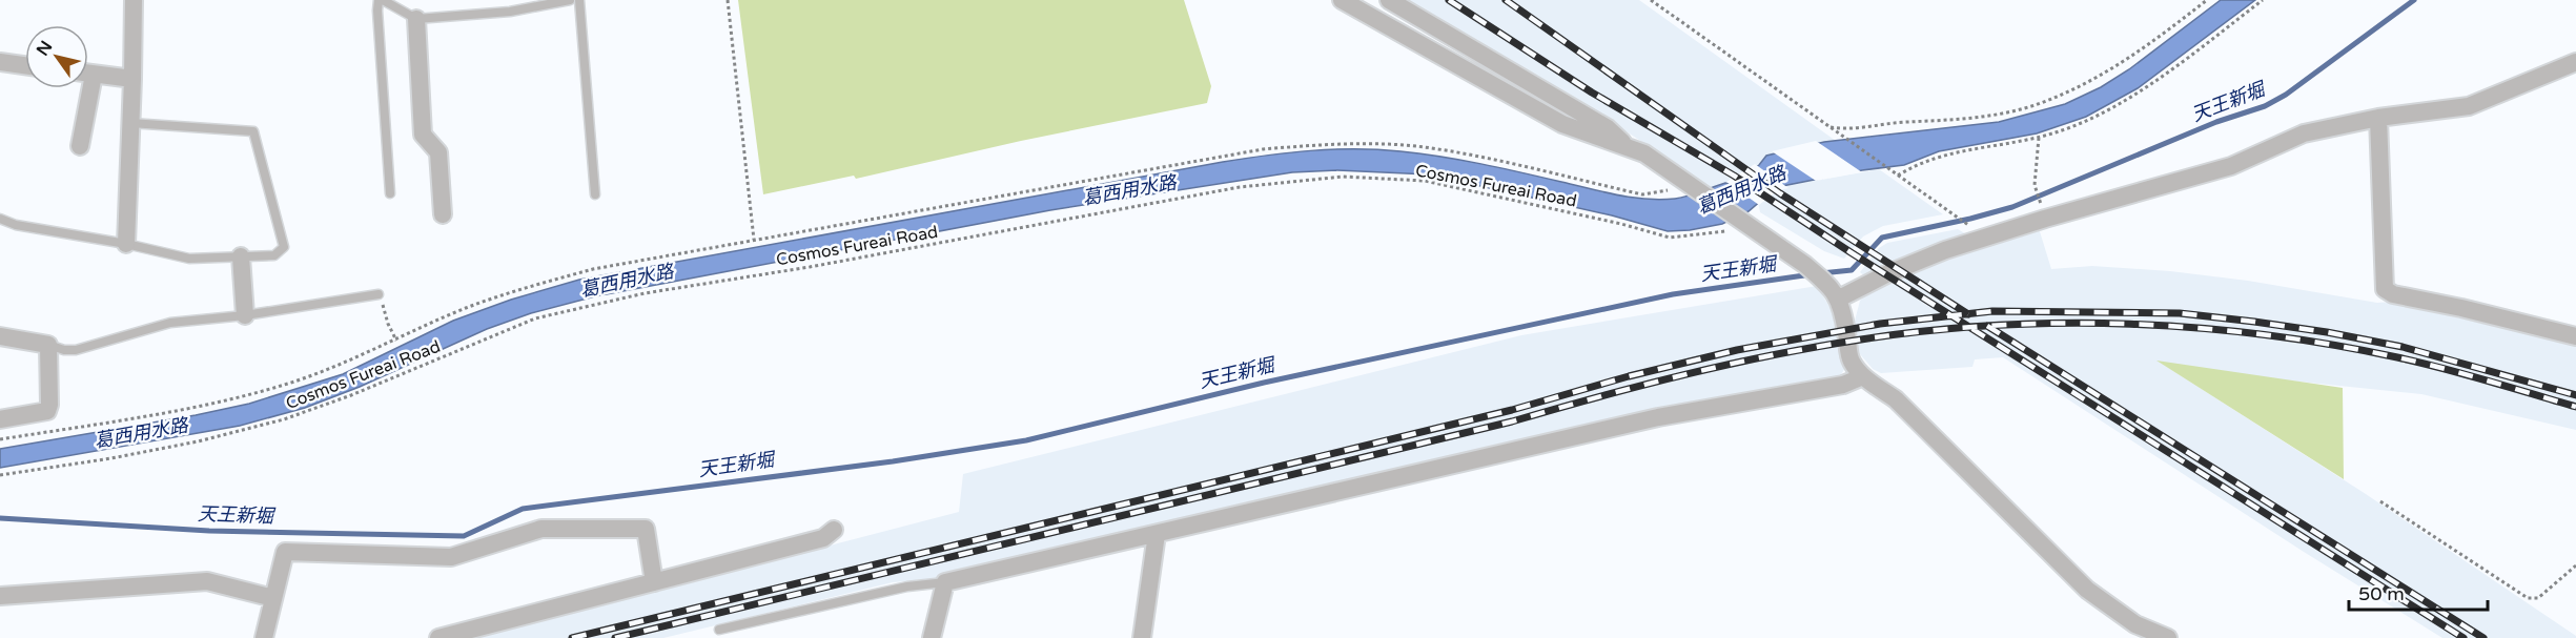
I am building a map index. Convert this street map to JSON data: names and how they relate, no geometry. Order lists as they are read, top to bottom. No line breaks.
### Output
{"streets":{"path":["Cosmos Fureai Road"]},"water":["天王新堀","葛西用水路"],"scale_bar":"50 m","north":"top left"}
